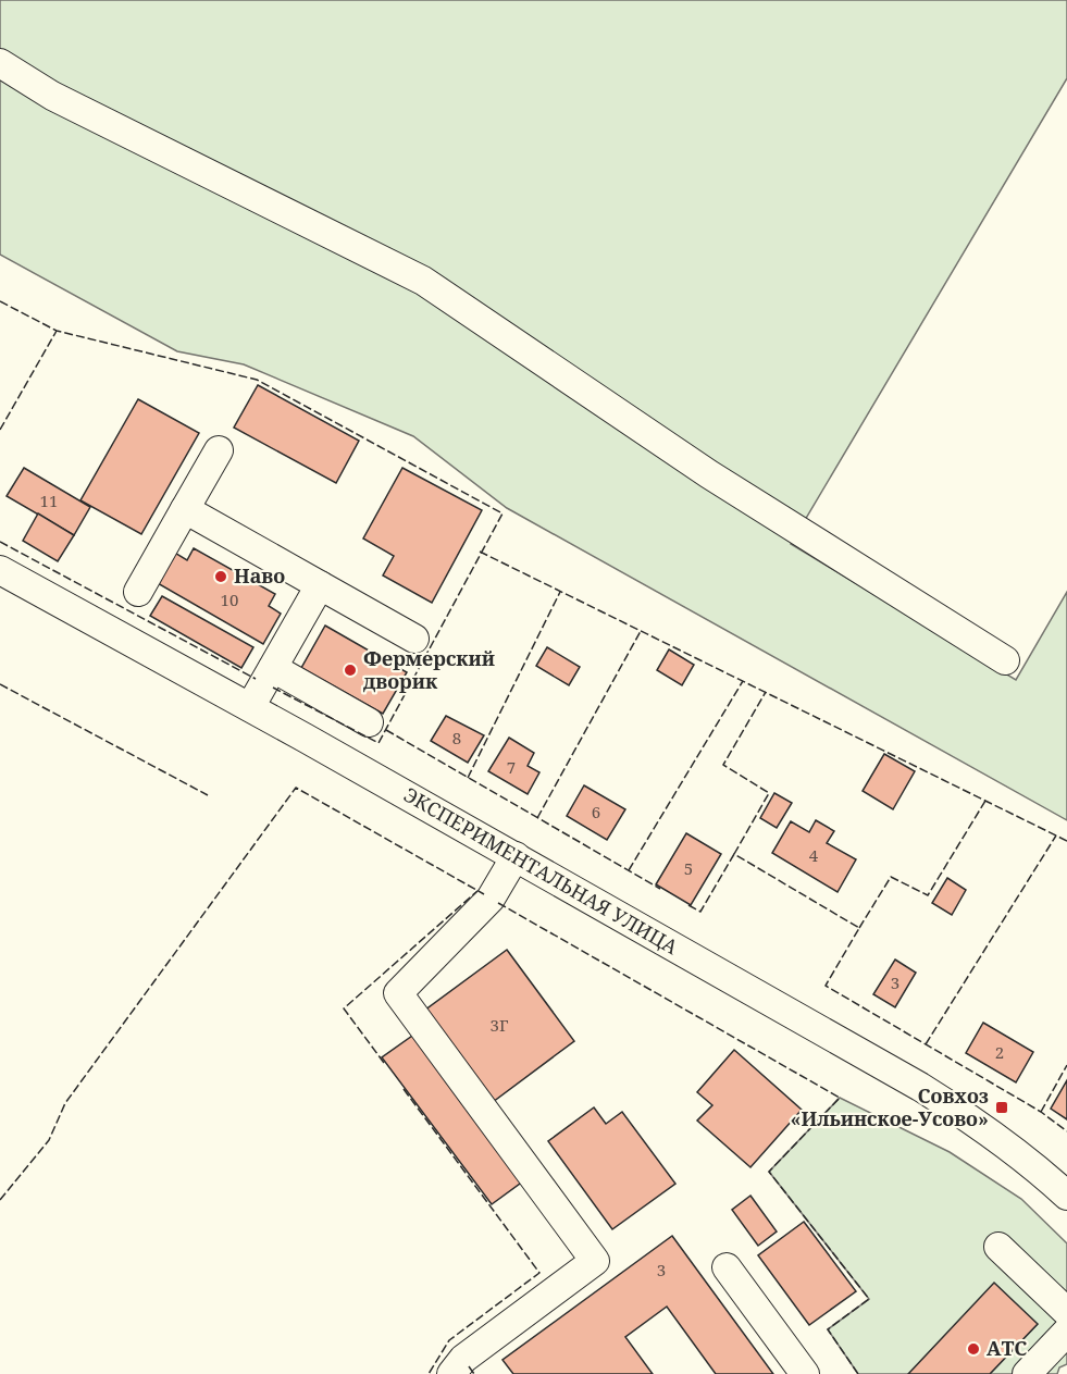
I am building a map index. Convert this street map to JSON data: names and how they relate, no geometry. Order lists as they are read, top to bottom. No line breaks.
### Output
{"streets":{"street":["ЭКСПЕРИМЕНТАЛЬНАЯ УЛИЦА"]},"places":{"other":["Наво","Фермерский дворик","АТС"],"transit":["Совхоз «Ильинское-Усово»"]},"house_numbers":["11","10","8","7","6","4","5","3","3Г","2","3"]}
